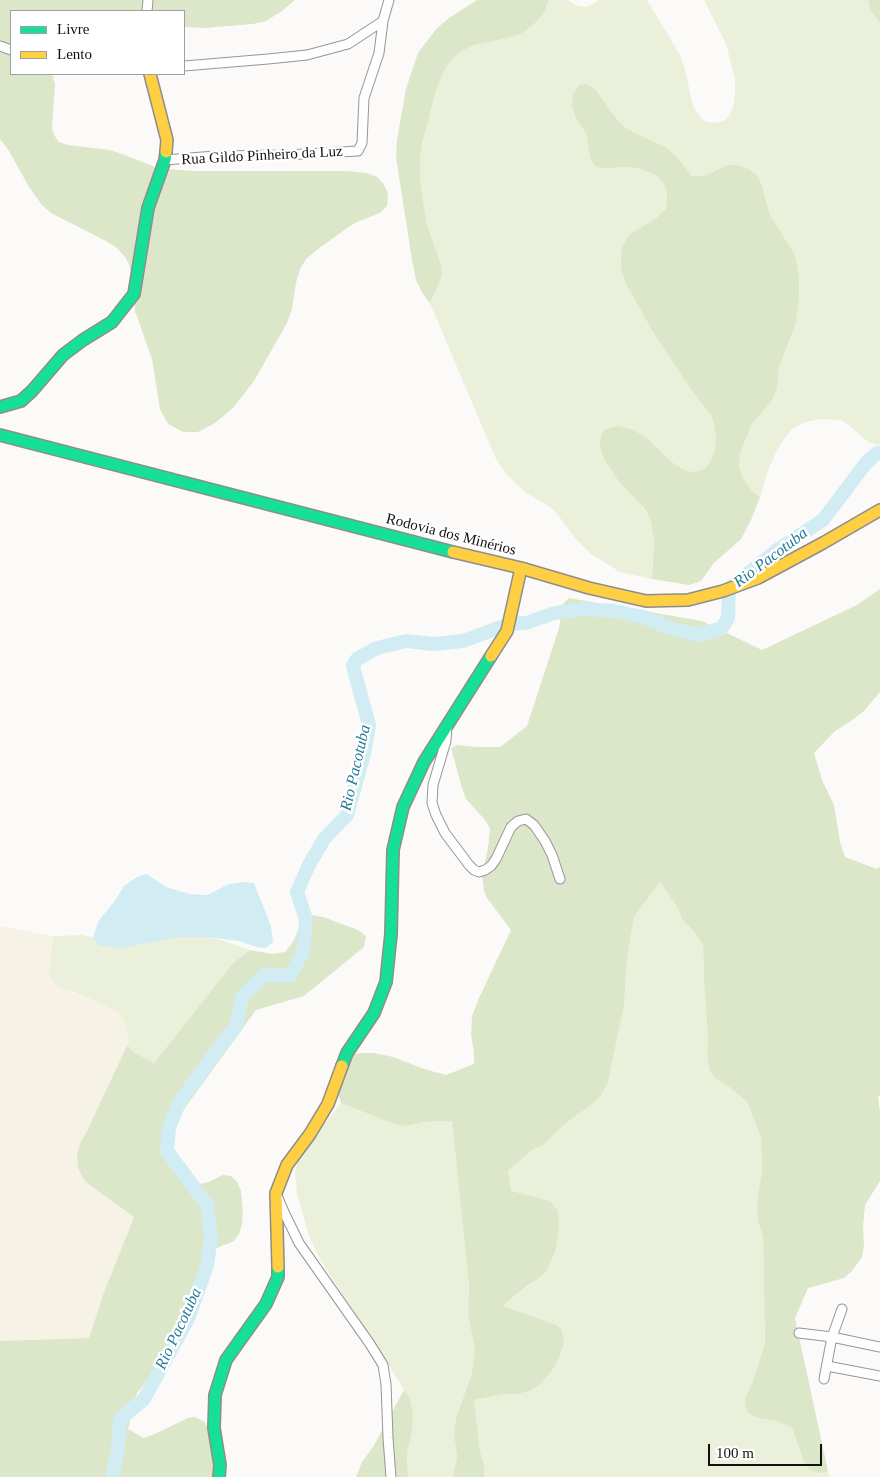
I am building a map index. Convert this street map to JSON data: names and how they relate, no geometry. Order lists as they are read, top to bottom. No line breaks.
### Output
{"streets":{"street":["Rua Gildo Pinheiro da Luz","Rodovia dos Minérios"]},"water":["Rio Pacotuba"],"legend":["Livre","Lento"],"scale_bar":"100 m"}
